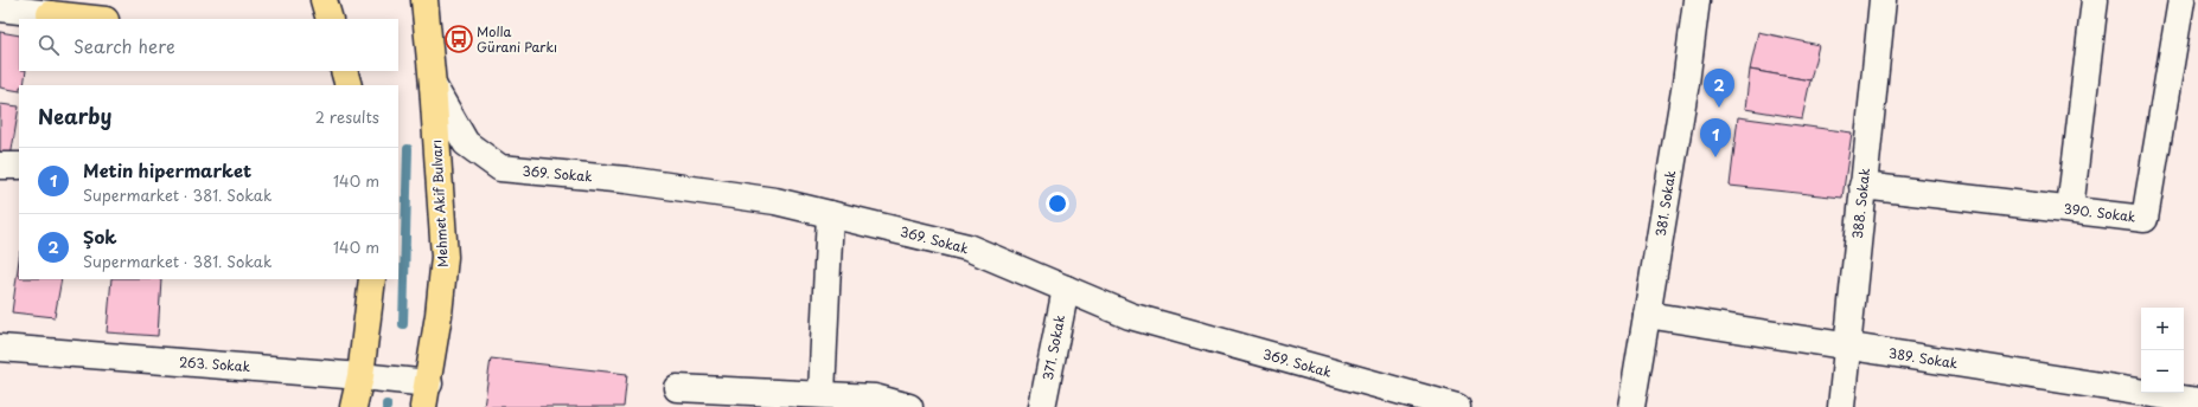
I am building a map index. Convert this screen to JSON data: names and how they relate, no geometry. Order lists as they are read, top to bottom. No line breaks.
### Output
{"streets":{"main road":["Mehmet Akif Bulvarı"],"street":["369. Sokak","381. Sokak","388. Sokak","390. Sokak","371. Sokak","389. Sokak","263. Sokak"]},"crossings":[["369. Sokak","Mehmet Akif Bulvarı"],["369. Sokak","371. Sokak"],["Mehmet Akif Bulvarı","263. Sokak"],["381. Sokak","389. Sokak"],["388. Sokak","390. Sokak"],["388. Sokak","389. Sokak"]],"places":{"bus stop":["Molla Gürani Parkı"]},"page":{"search":"Search here","pins":["2","1"],"heading":["Nearby","2 results"],"list":[{"mark":"1","name":"Metin hipermarket","note":"Supermarket · 381. Sokak","value":"140 m"},{"mark":"2","name":"Şok","note":"Supermarket · 381. Sokak","value":"140 m"}],"map_buttons":["+","−"]}}
